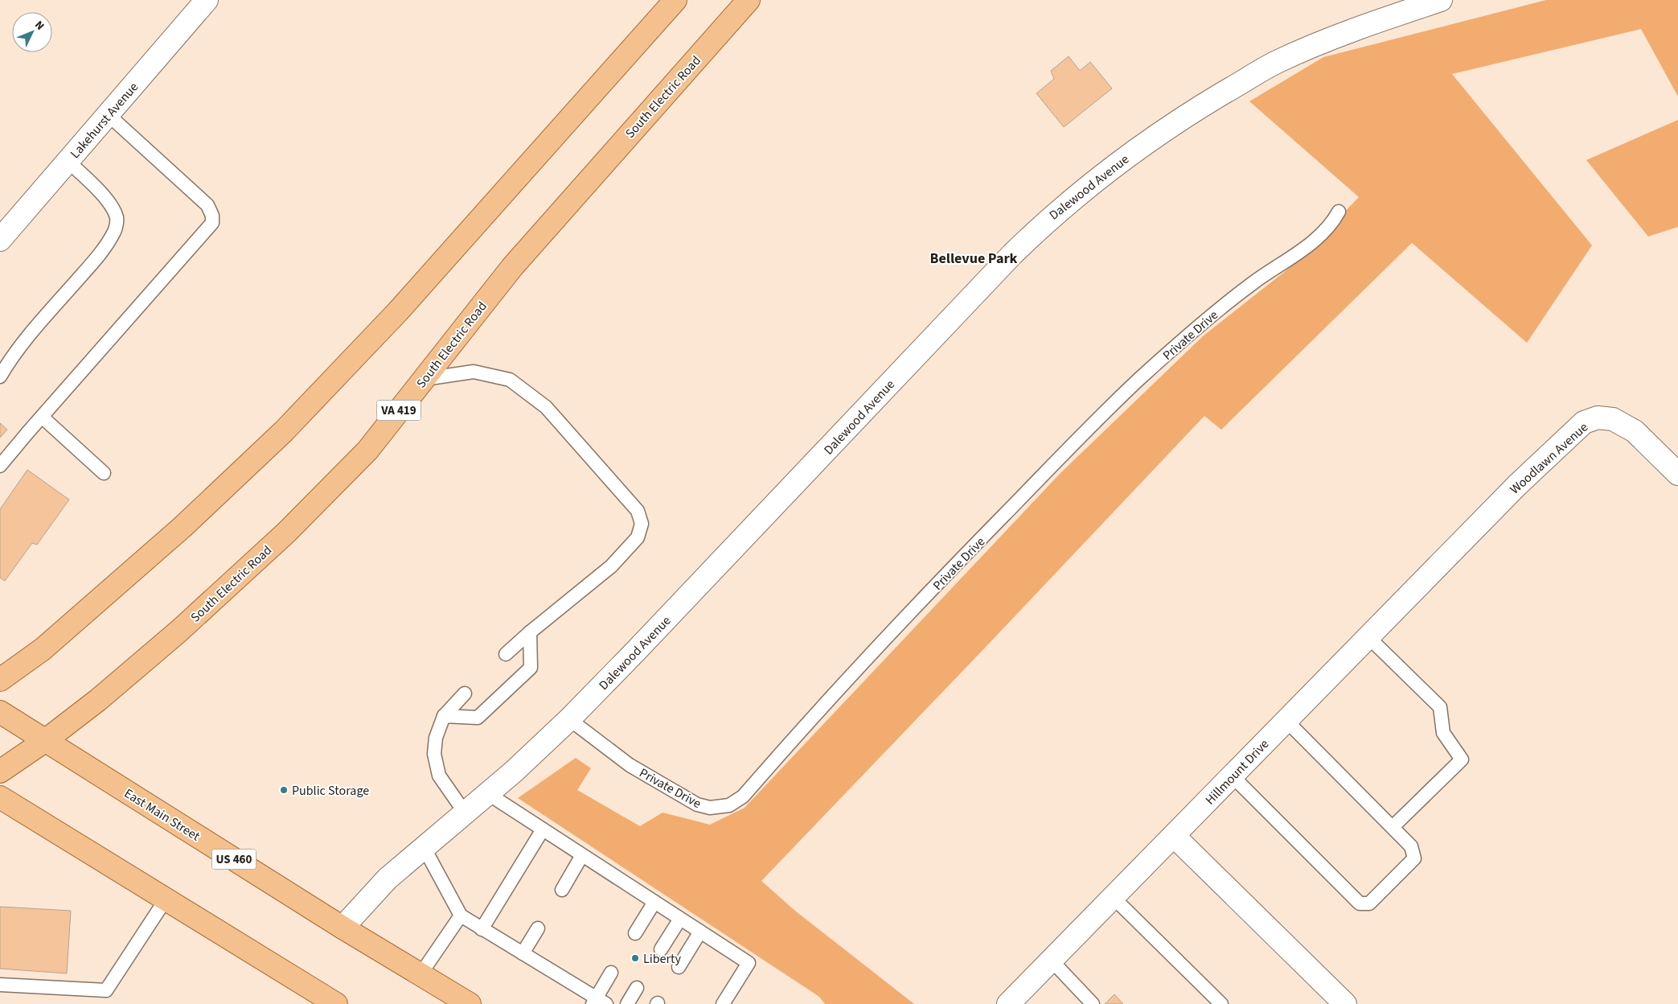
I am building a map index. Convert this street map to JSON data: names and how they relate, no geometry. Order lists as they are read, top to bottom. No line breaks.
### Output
{"streets":{"main road":["South Electric Road","VA 419","East Main Street","US 460"],"street":["Lakehurst Avenue","Dalewood Avenue","Woodlawn Avenue","Hillmount Drive"],"lane":["Private Drive"]},"crossings":[["South Electric Road","East Main Street"],["Dalewood Avenue","Private Drive"],["Dalewood Avenue","East Main Street"],["Woodlawn Avenue","Hillmount Drive"]],"districts":["Bellevue Park"],"places":["Public Storage","Liberty"],"north":"top right"}
